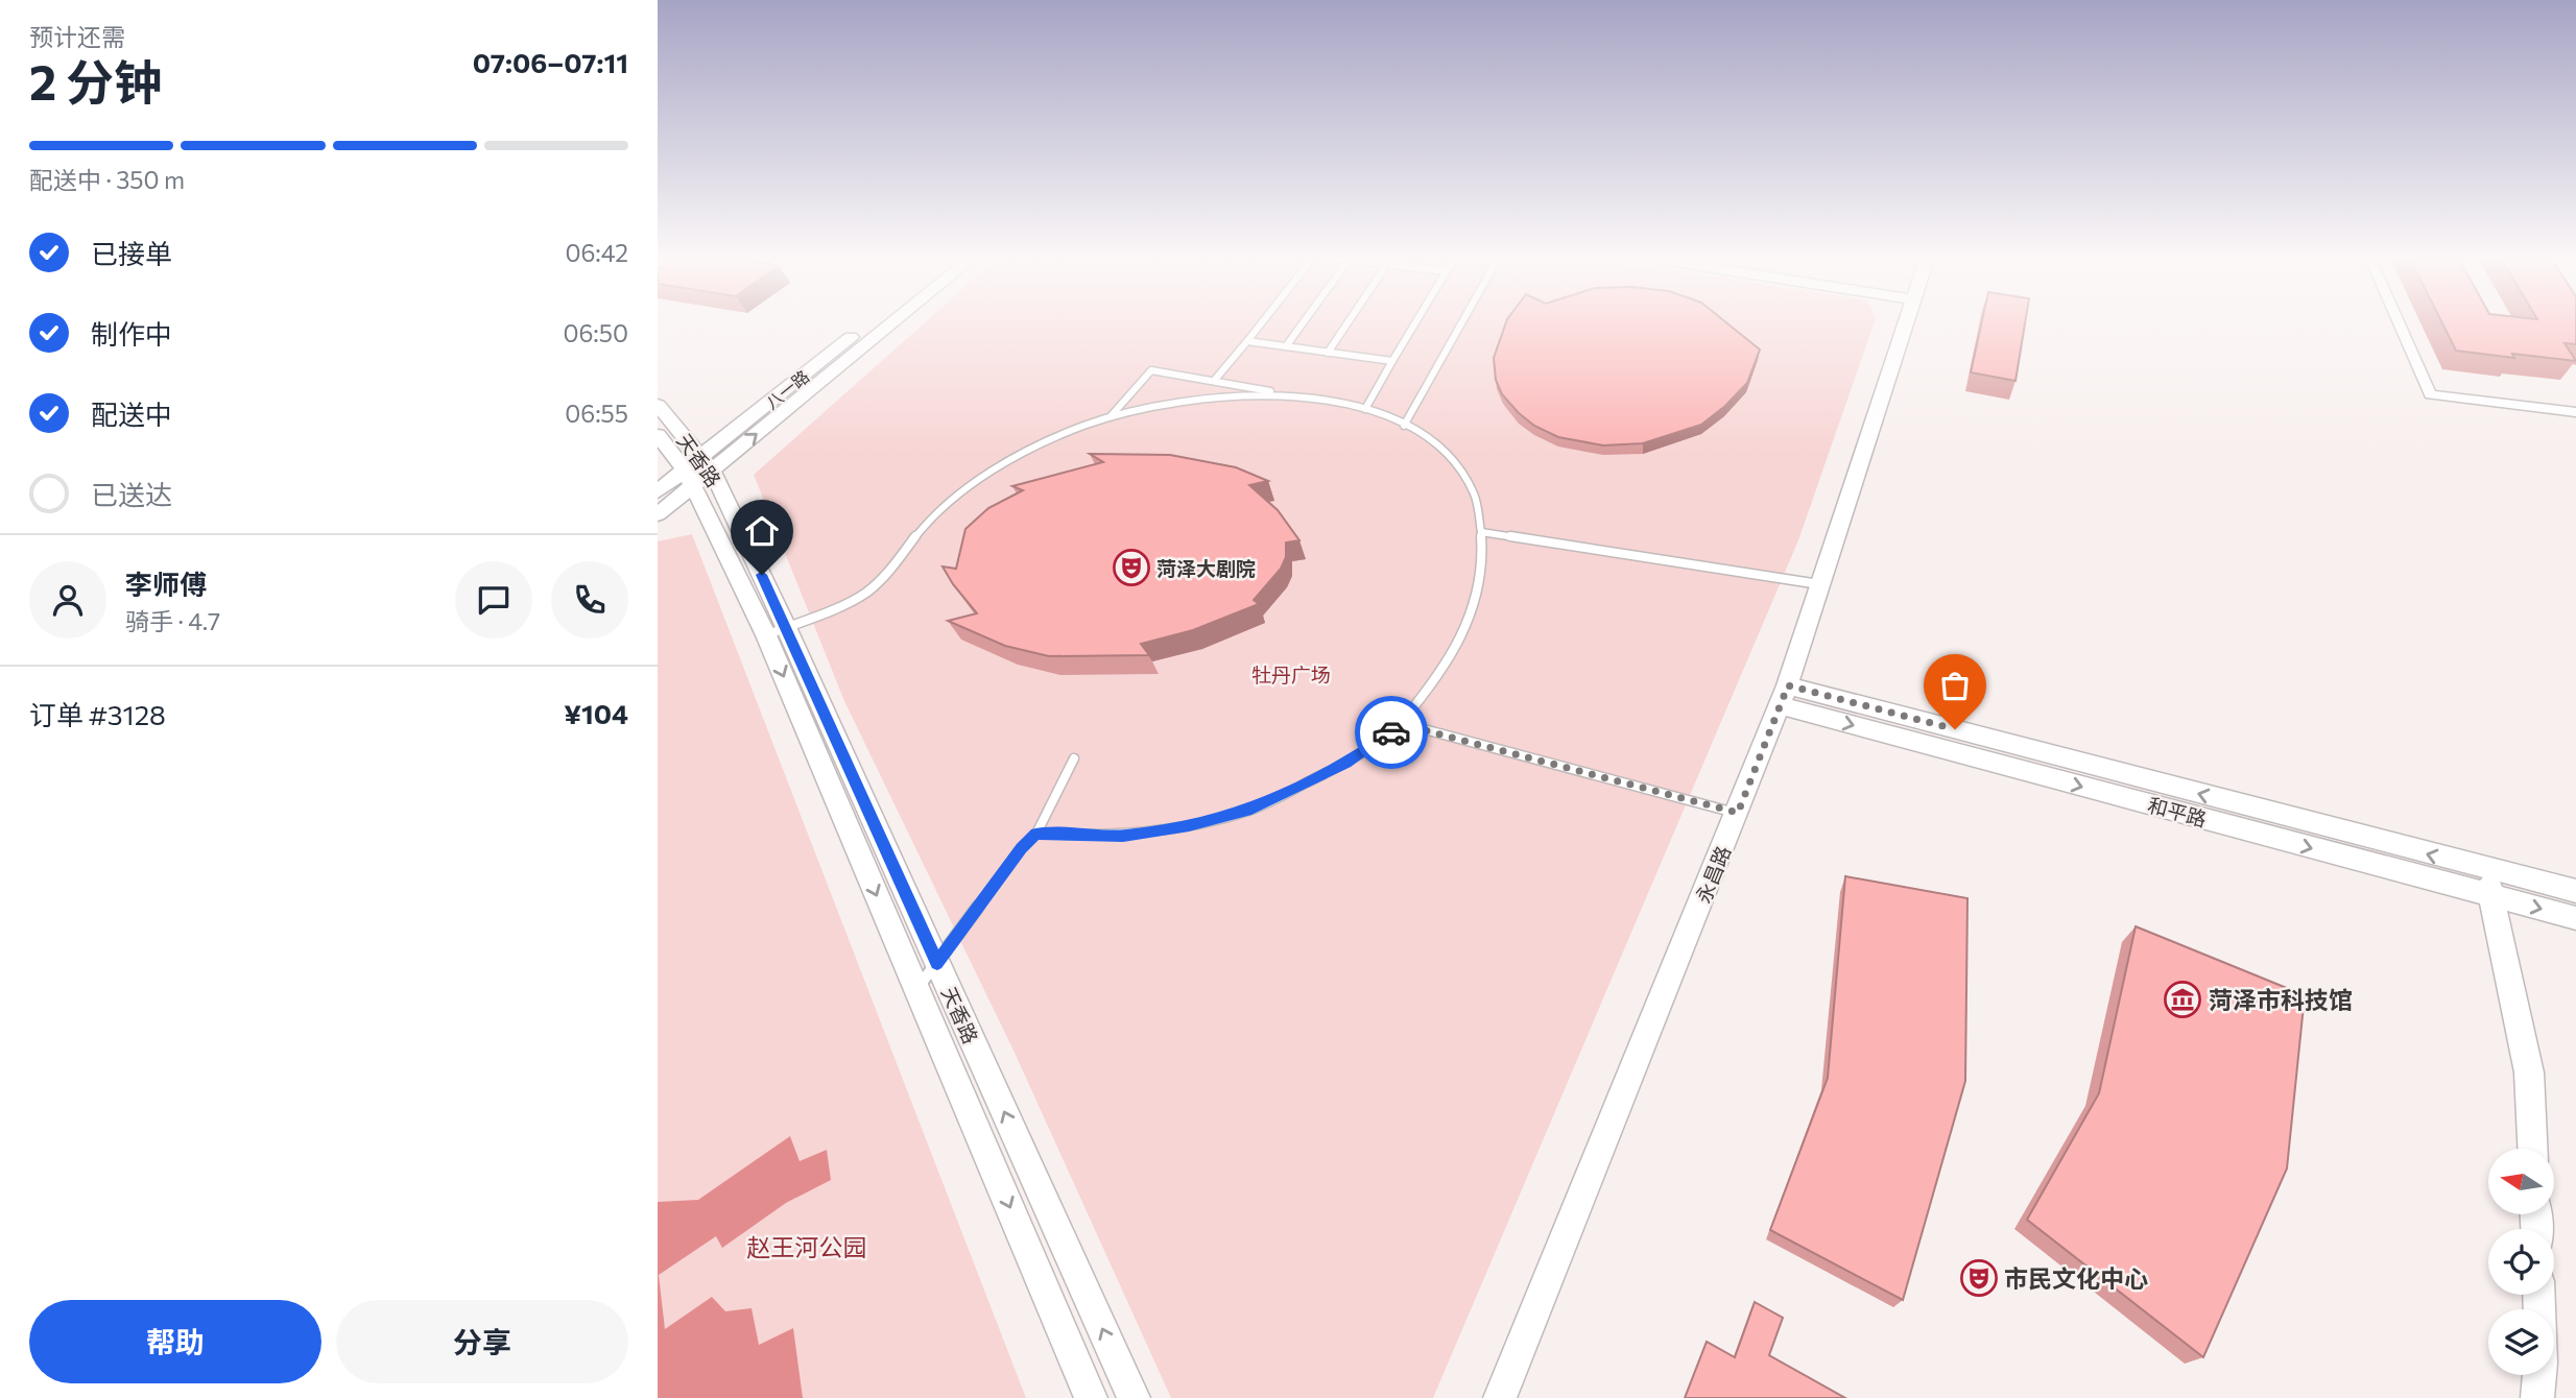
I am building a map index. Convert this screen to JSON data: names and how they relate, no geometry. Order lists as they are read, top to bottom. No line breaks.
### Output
{"streets":{"main road":["八一路","天香路","和平路","永昌路"]},"crossings":[["八一路","天香路"],["和平路","永昌路"]],"parks":["牡丹广场","赵王河公园"],"places":{"theatre":["菏泽大剧院","市民文化中心"],"museum":["菏泽市科技馆"]},"north":"left","page":{"heading":["2 分钟","预计还需","07:06–07:11"],"panel":["李师傅","骑手 · 4.7","订单 #3128","¥104"],"bar":"配送中 · 350 m","list":[["已接单","06:42"],["制作中","06:50"],["配送中","06:55"],"已送达"],"buttons":["帮助","分享"]}}
